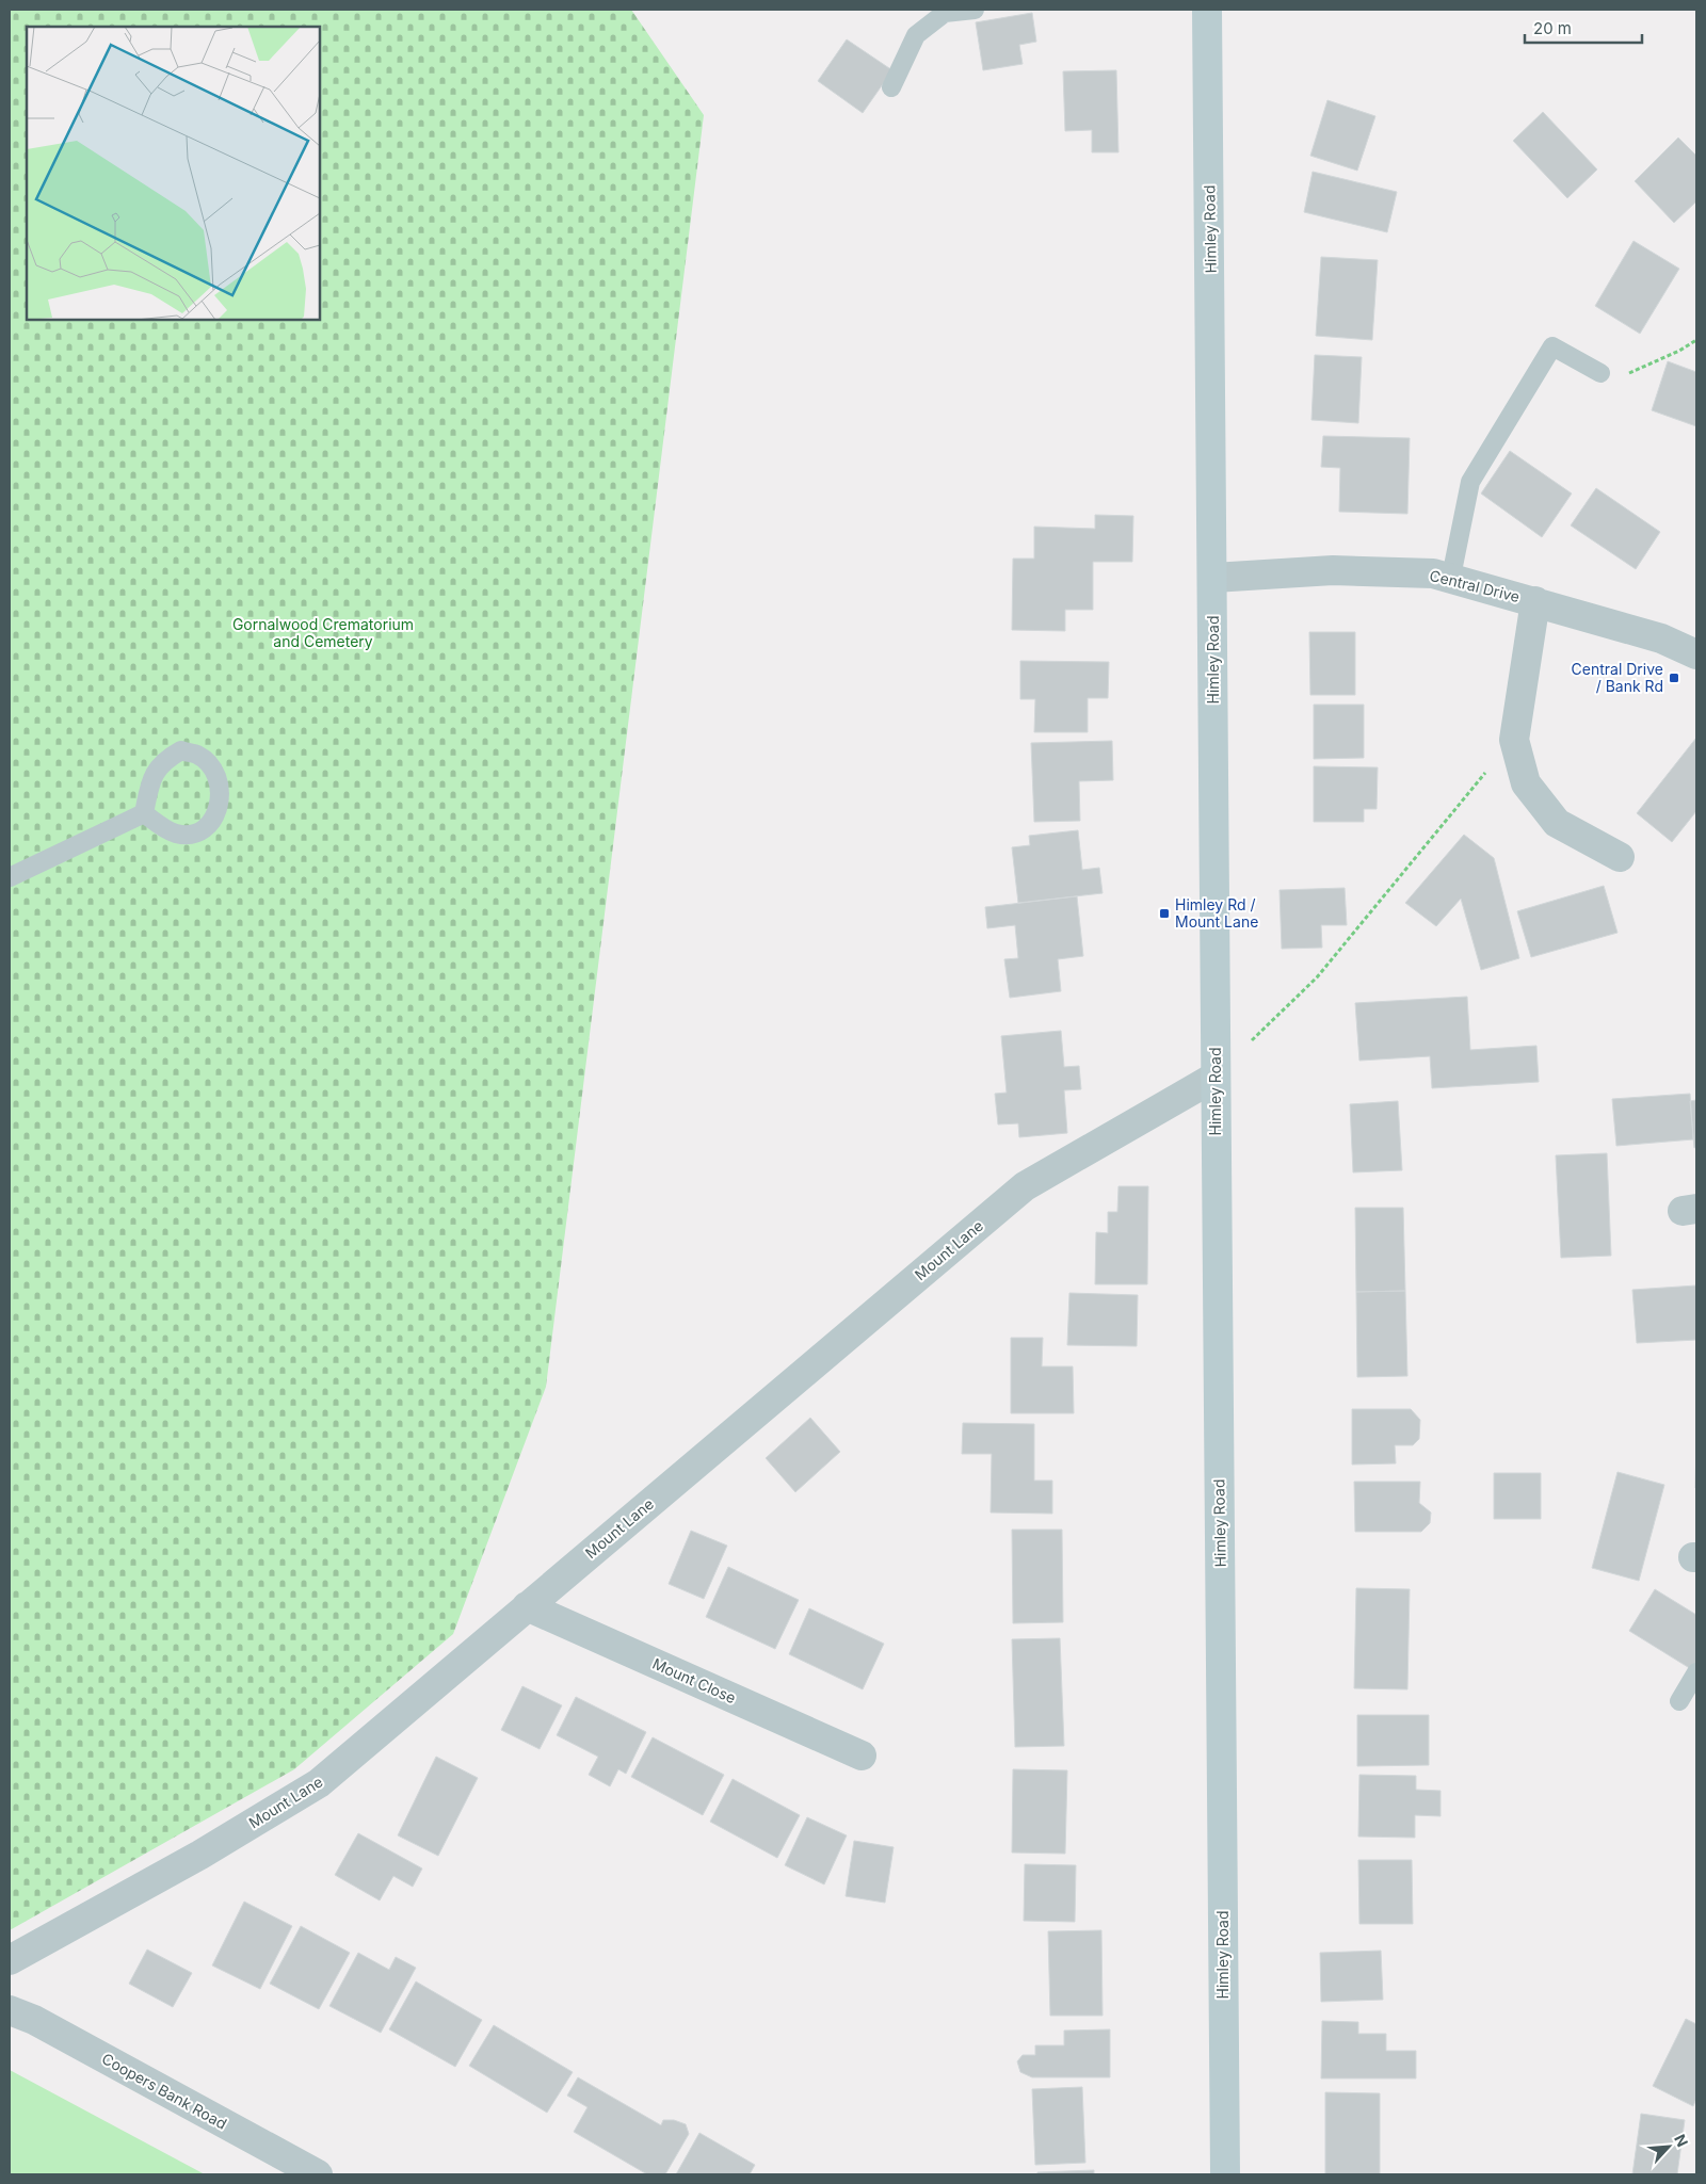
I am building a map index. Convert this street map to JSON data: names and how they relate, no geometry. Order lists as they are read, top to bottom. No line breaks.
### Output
{"streets":{"main road":["Himley Road"],"street":["Central Drive","Mount Lane","Mount Close","Coopers Bank Road"]},"crossings":[["Himley Road","Central Drive"],["Himley Road","Mount Lane"],["Mount Lane","Mount Close"]],"parks":["Gornalwood Crematorium and Cemetery"],"places":{"transit":["Central Drive / Bank Rd","Himley Rd / Mount Lane"]},"scale_bar":"20 m","north":"top right"}
